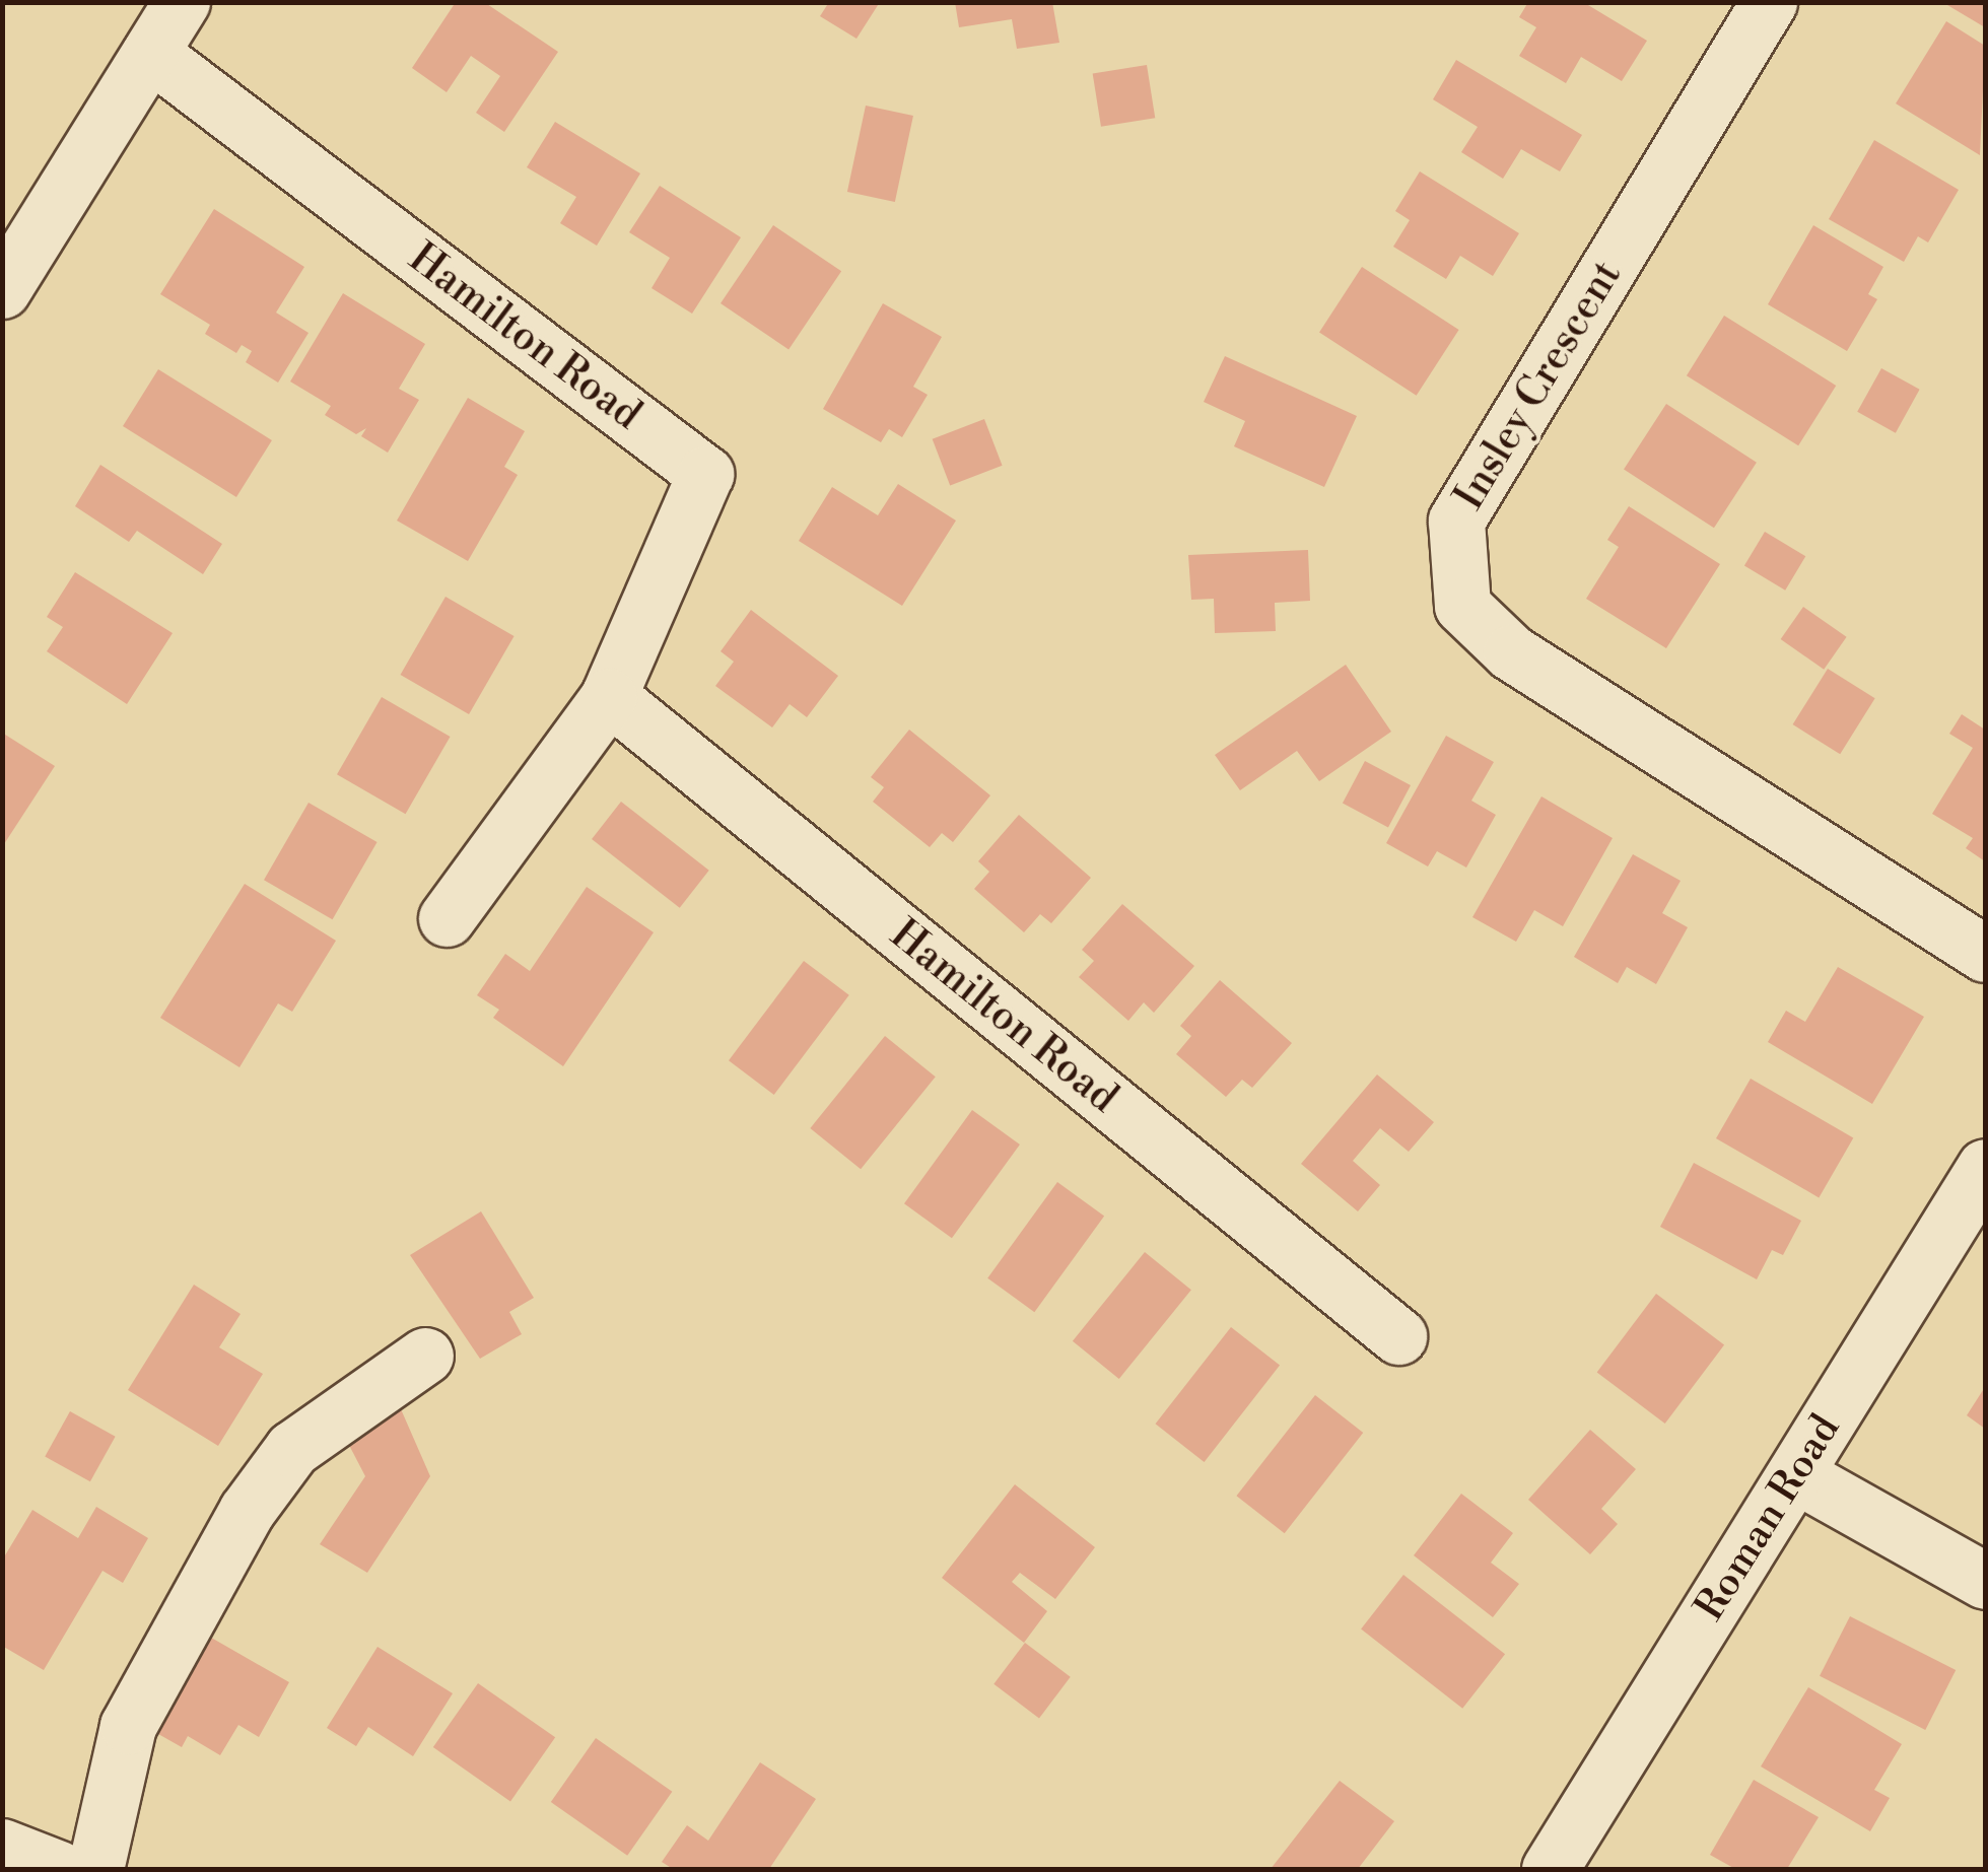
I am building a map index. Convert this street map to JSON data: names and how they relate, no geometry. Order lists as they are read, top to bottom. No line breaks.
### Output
{"streets":{"street":["Hamilton Road","Insley Crescent","Roman Road"]}}
